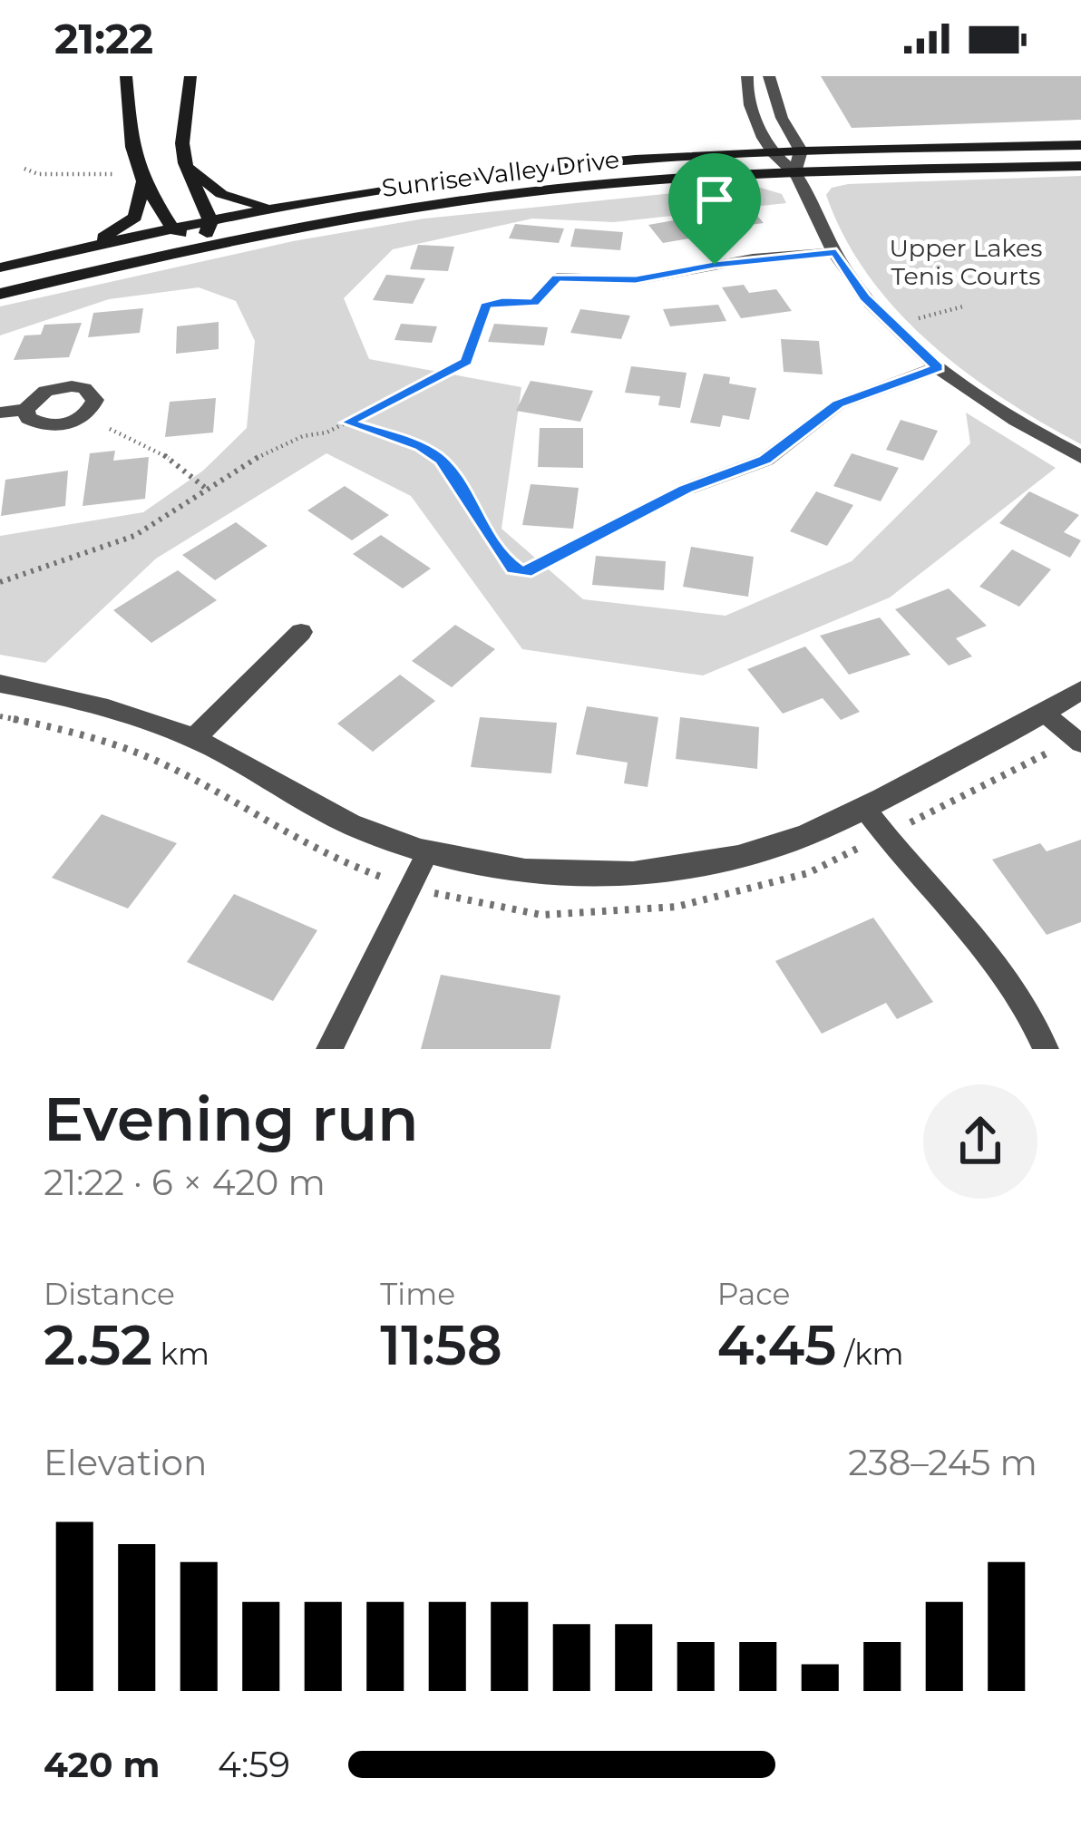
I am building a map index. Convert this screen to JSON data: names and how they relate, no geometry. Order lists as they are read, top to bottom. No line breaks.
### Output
{"streets":{"main road":["Sunrise Valley Drive"]},"parks":["Upper Lakes Tenis Courts"],"page":{"status":"21:22","heading":["Evening run","21:22 · 6 × 420 m"],"stats":[["Distance","2.52 km"],["Time","11:58"],["Pace","4:45 /km"]],"chart":["Elevation","238–245 m"],"list":[{"name":"420 m","note":"4:59"}]}}
